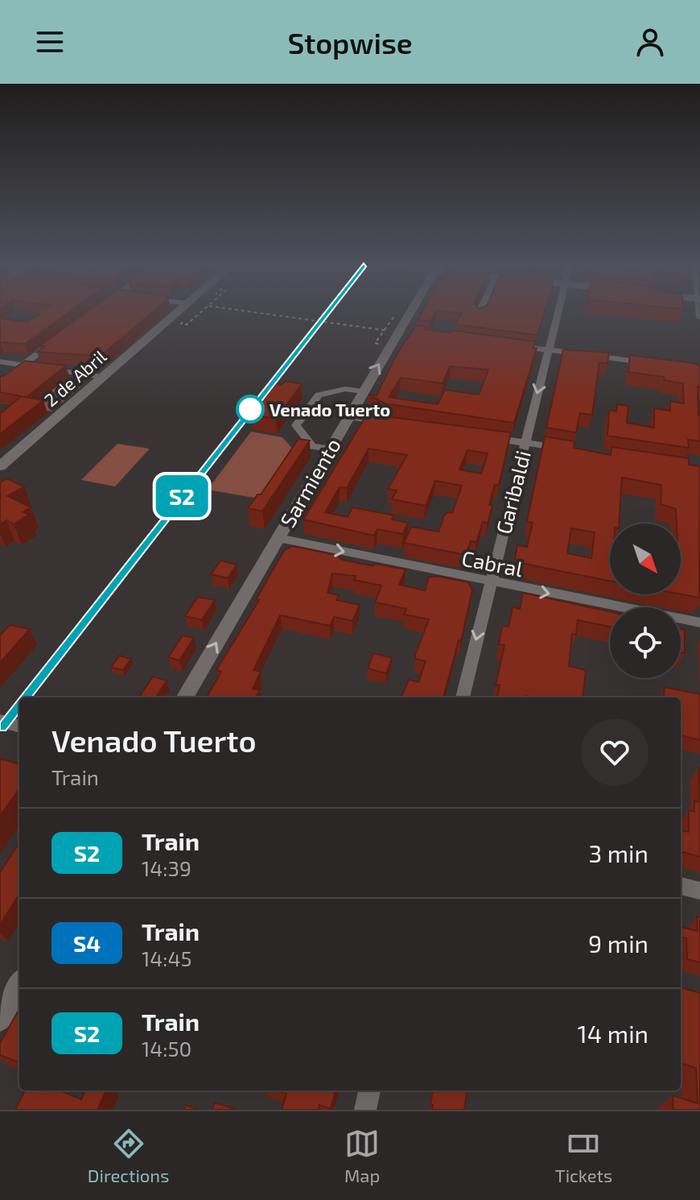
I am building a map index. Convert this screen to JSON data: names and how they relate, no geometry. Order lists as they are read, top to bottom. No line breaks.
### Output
{"streets":{"main road":["2 de Abril"],"street":["Sarmiento","Garibaldi","Cabral"]},"crossings":[["Sarmiento","Cabral"],["Garibaldi","Cabral"]],"one_way":["Sarmiento","Garibaldi","Cabral"],"places":["Venado Tuerto"],"north":"bottom right","page":{"header":"Stopwise","on_map":"S2","heading":["Venado Tuerto","Train"],"list":[{"mark":"S2","name":"Train","note":"14:39","value":"3 min"},{"mark":"S4","name":"Train","note":"14:45","value":"9 min"},{"mark":"S2","name":"Train","note":"14:50","value":"14 min"}],"tabs":["Directions","Map","Tickets"]}}
